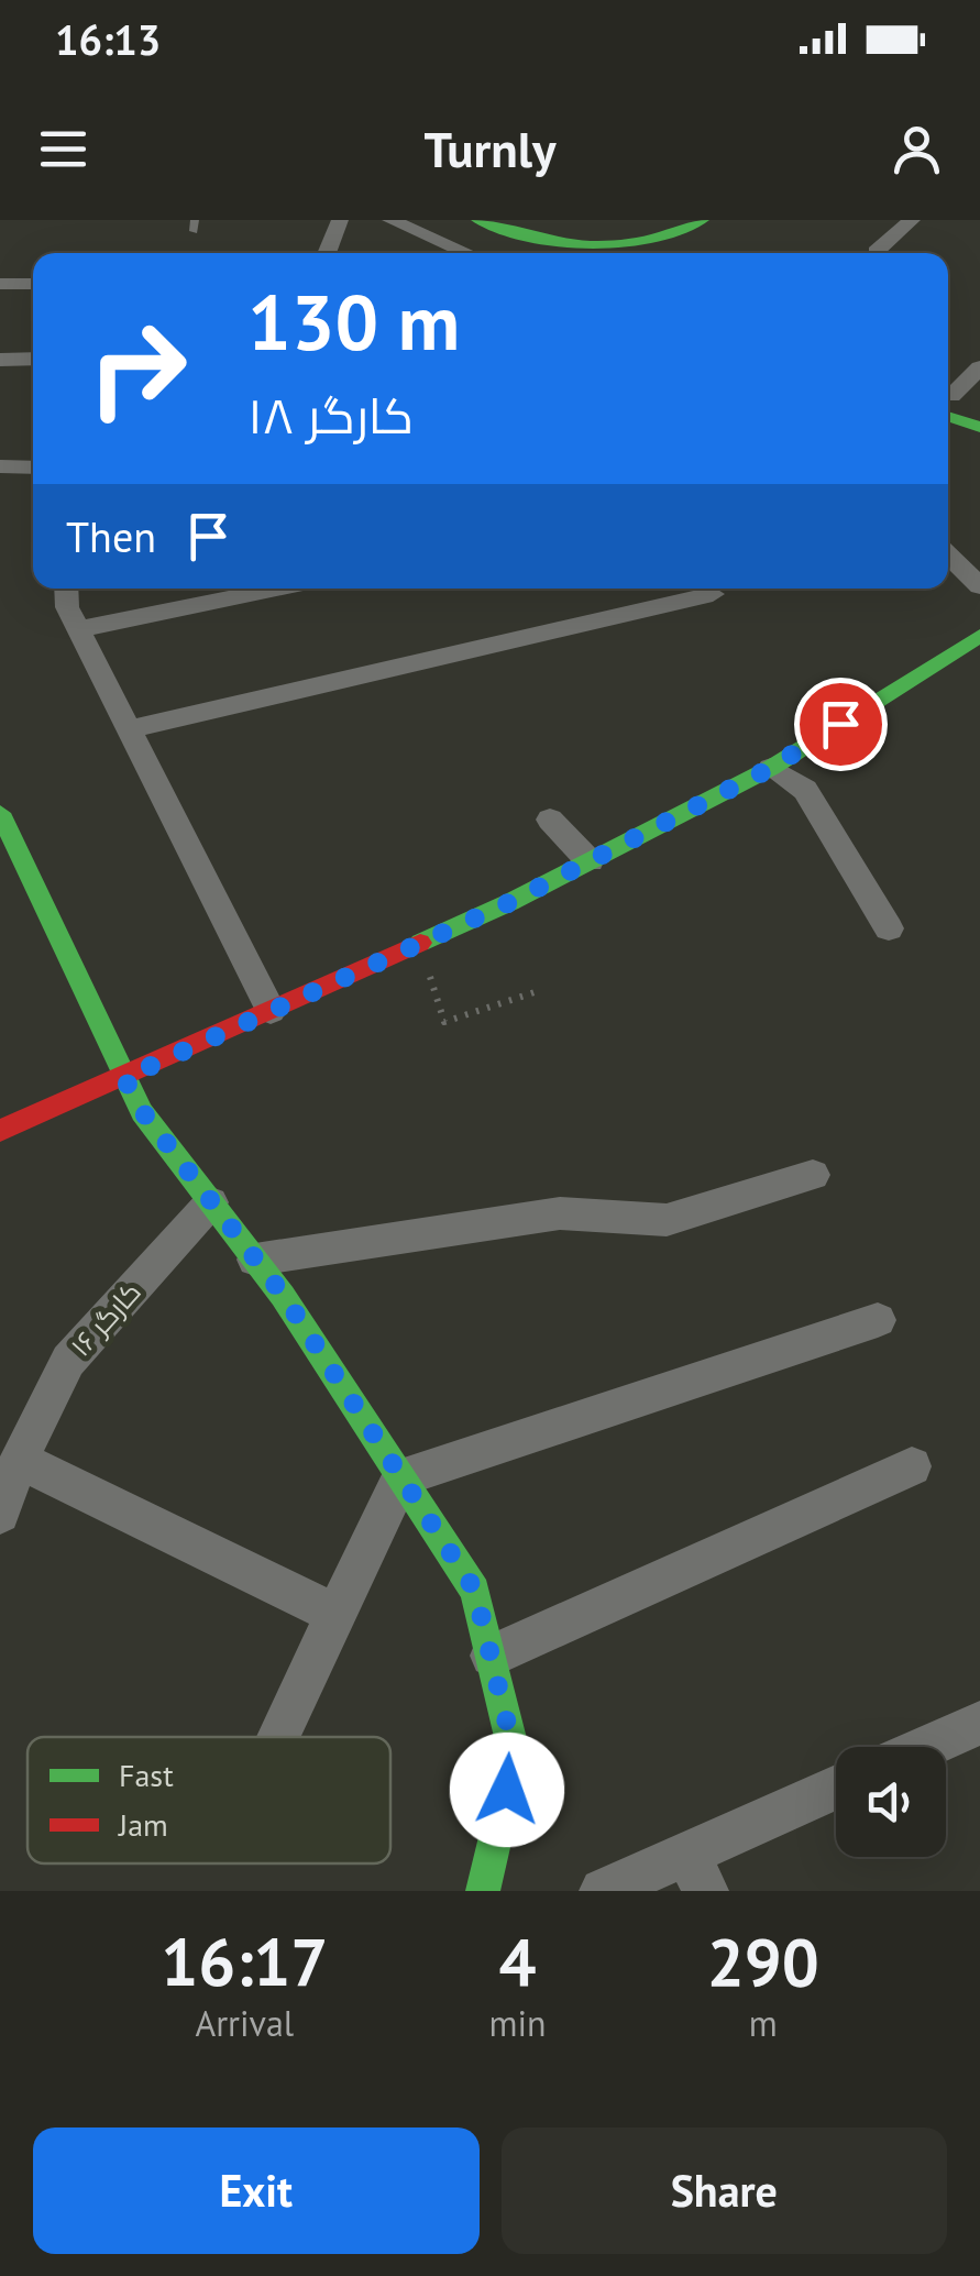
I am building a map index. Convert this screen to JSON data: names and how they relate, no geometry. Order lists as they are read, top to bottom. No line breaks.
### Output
{"streets":{"street":["کارگر ۱۶"]},"legend":["Fast","Jam"],"page":{"status":"16:13","header":"Turnly","turn":["130 m","کارگر ۱۸"],"then":"Then","eta":["16:17","Arrival","4","min","290","m"],"buttons":["Exit","Share"]}}
